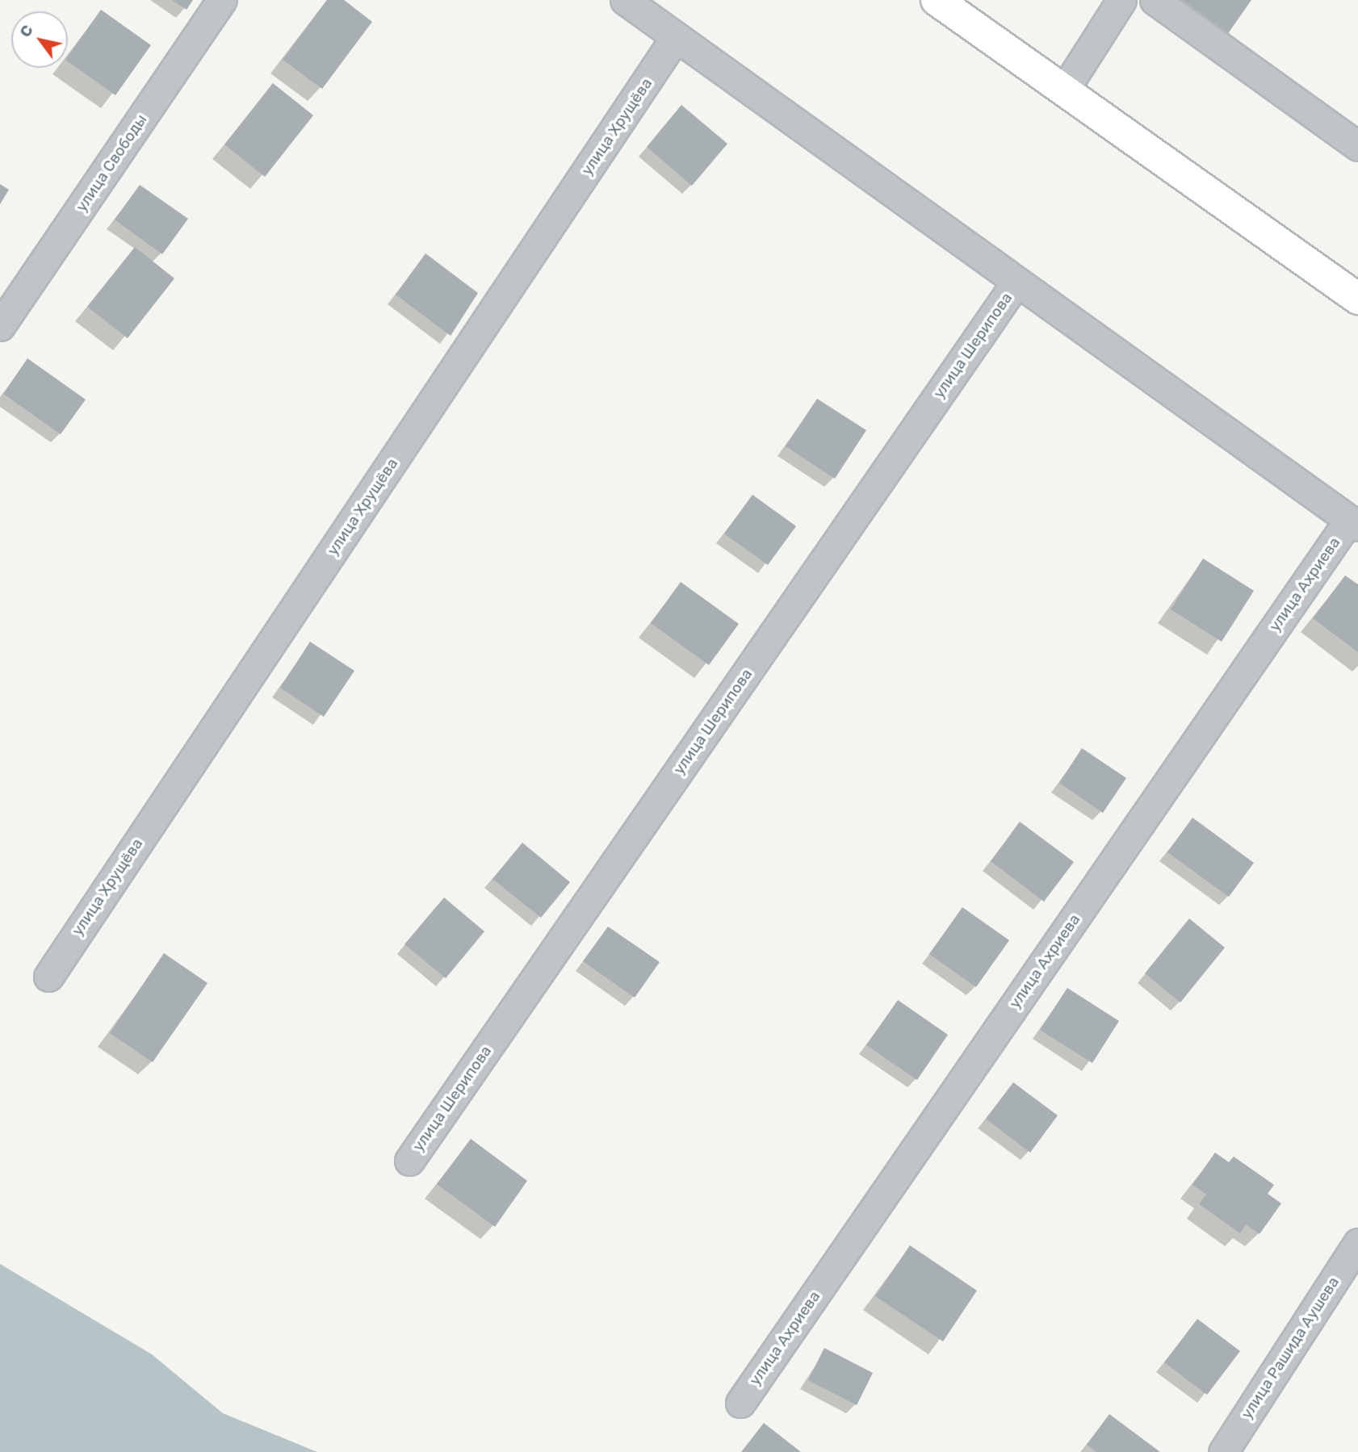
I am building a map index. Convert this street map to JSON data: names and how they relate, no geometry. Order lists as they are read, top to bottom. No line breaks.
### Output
{"streets":{"street":["улица Хрущёва","улица Свободы","улица Шерипова","улица Ахриева","улица Рашида Аушева"]},"north":"top left"}
